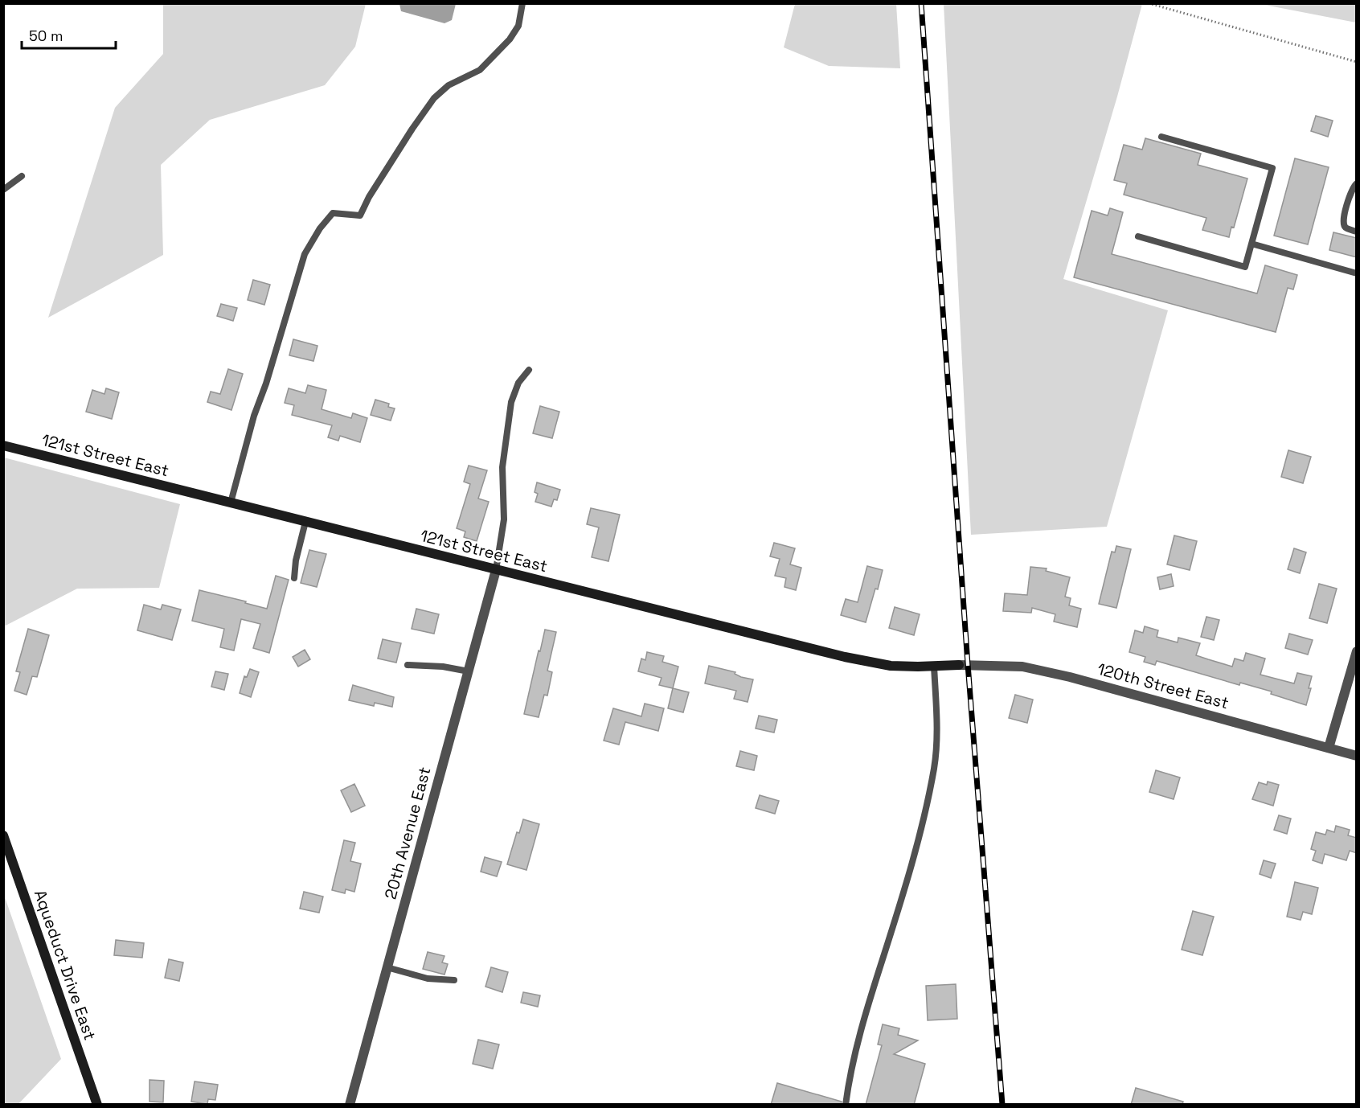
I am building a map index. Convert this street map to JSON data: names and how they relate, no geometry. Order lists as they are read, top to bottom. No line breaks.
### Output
{"streets":{"street":["121st Street East","120th Street East","20th Avenue East","Aqueduct Drive East"]},"crossings":[["121st Street East","120th Street East"],["121st Street East","20th Avenue East"]],"scale_bar":"50 m"}
